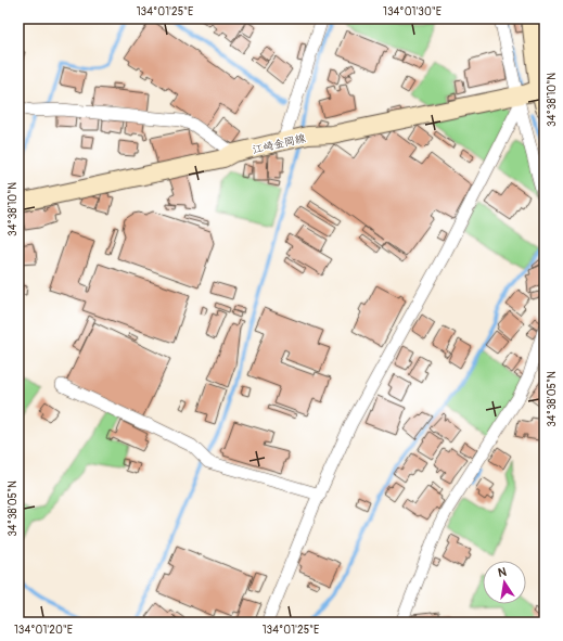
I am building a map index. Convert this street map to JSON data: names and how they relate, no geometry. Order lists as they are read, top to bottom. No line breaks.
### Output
{"streets":{"main road":["江崎金岡線"]},"north":"top","coordinates":["134°01'25\"E","134°01'30\"E","34°38'10\"N","34°38'05\"N","134°01'20\"E"]}
